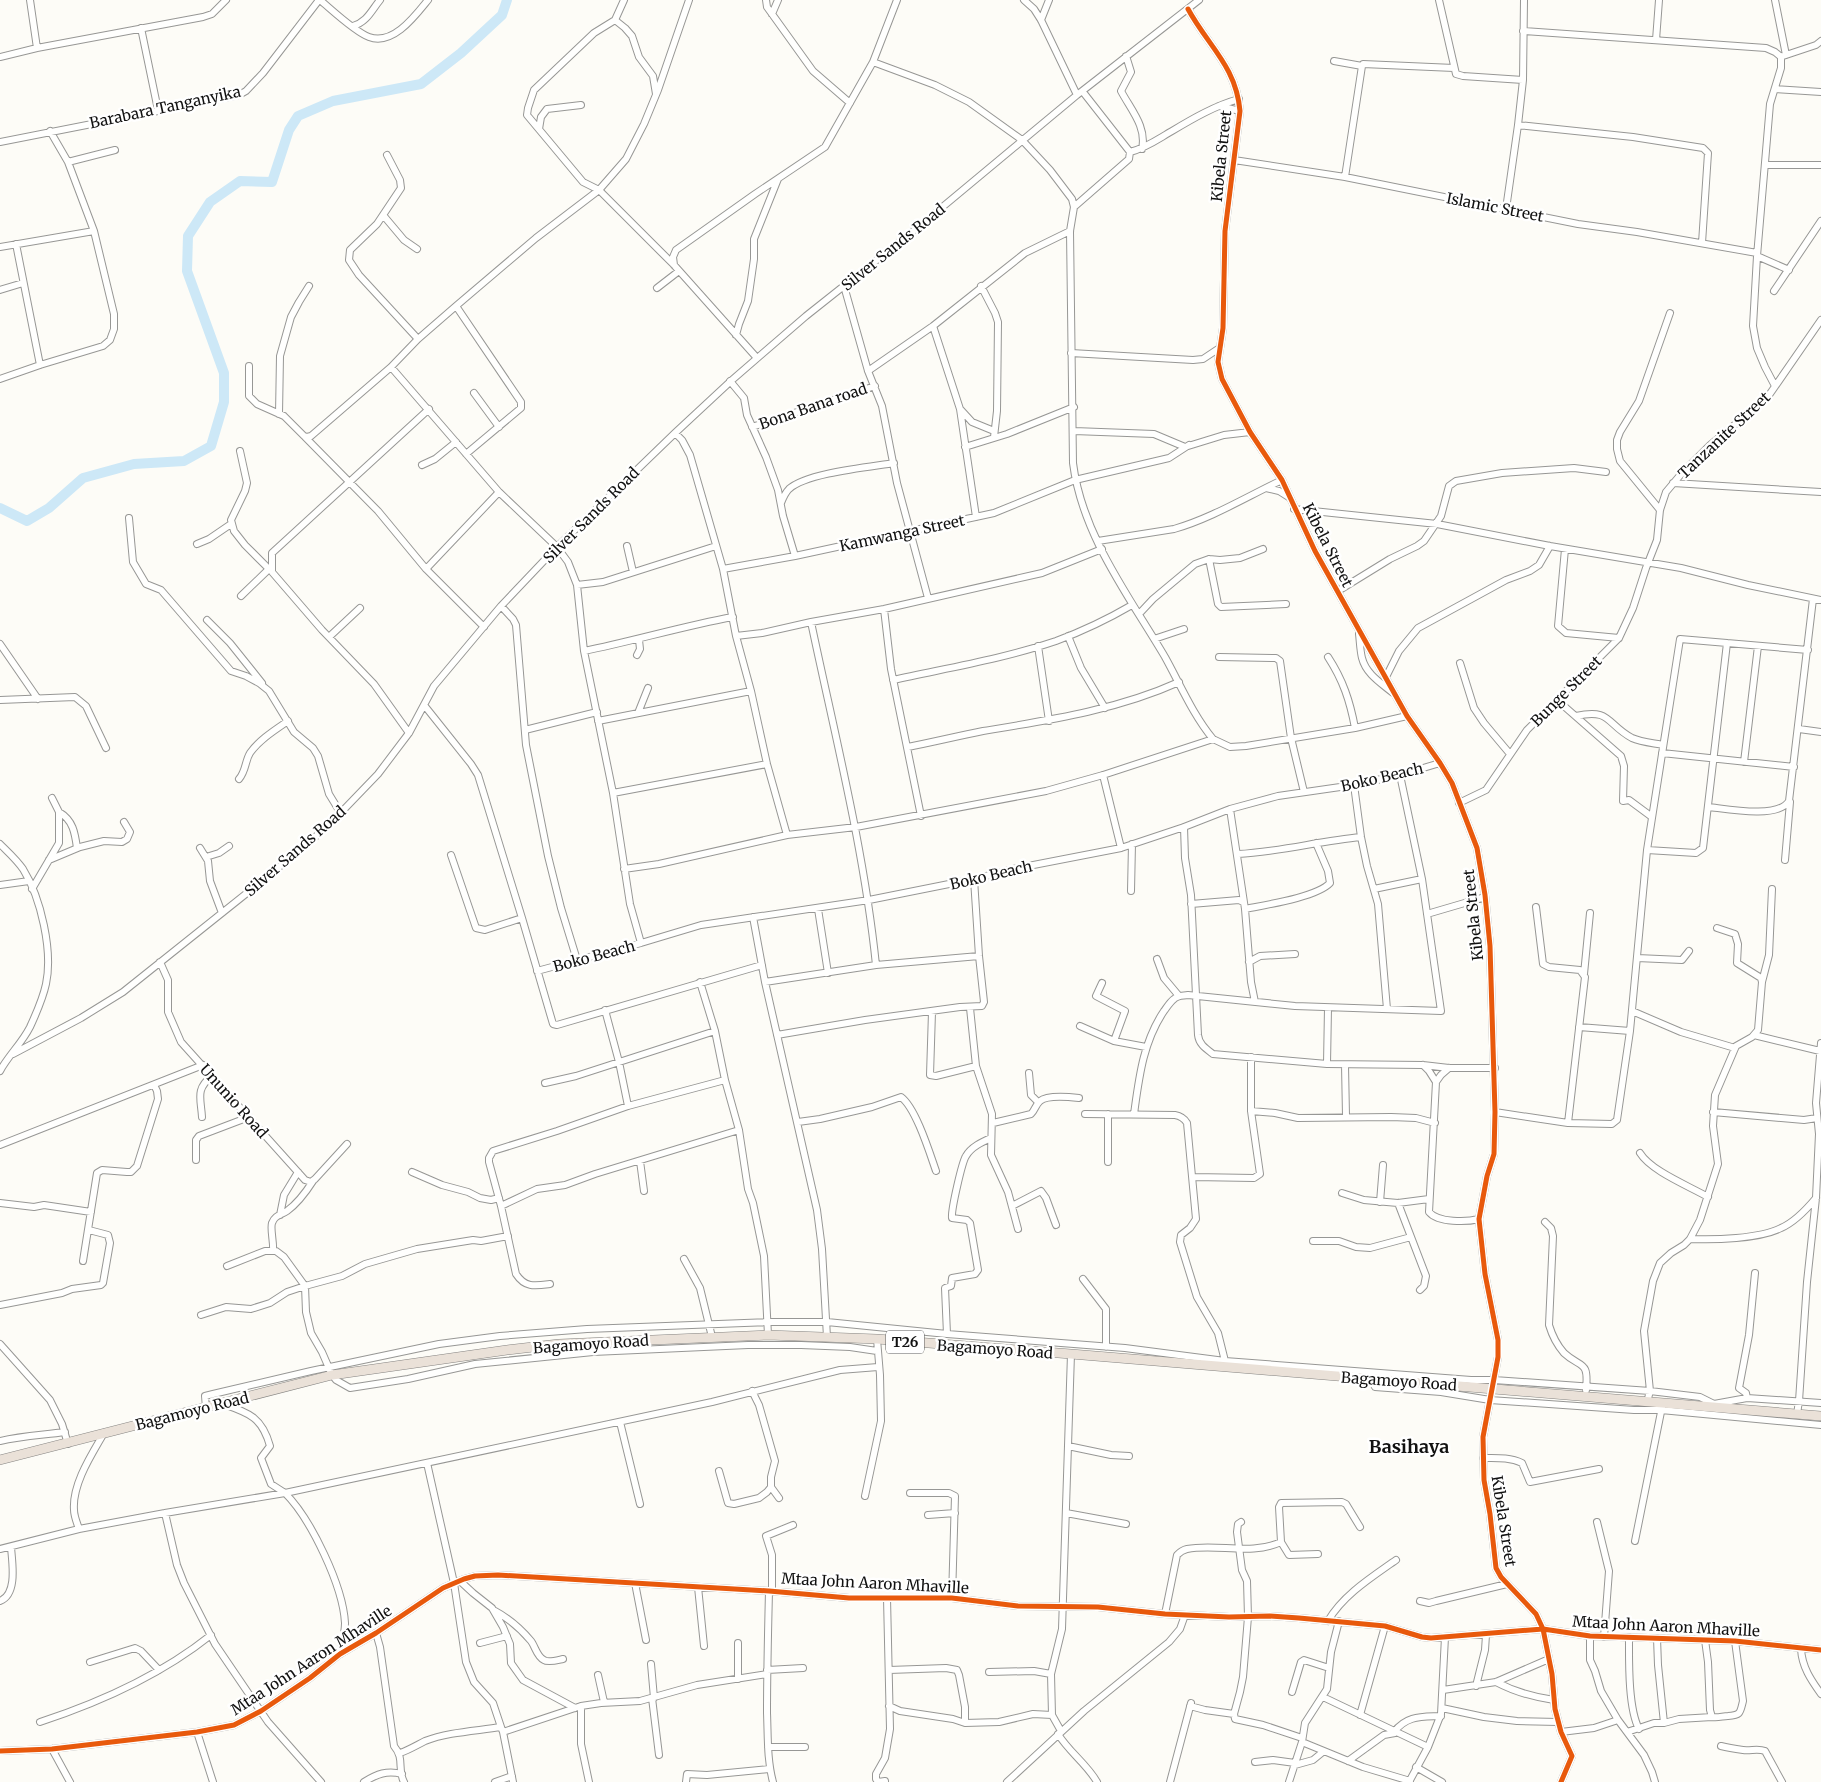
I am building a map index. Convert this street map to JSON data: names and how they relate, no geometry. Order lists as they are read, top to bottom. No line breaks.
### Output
{"streets":{"highway":["T26","Bagamoyo Road"],"street":["Barabara Tanganyika","Kibela Street","Islamic Street","Silver Sands Road","Bona Bana road","Tanzanite Street","Kamwanga Street","Bunge Street","Boko Beach","Ununio Road","Mtaa John Aaron Mhaville"]},"crossings":[["Kibela Street","Islamic Street"],["Kibela Street","Silver Sands Road"],["Kibela Street","Bunge Street"],["Kibela Street","Boko Beach"],["Kibela Street","Bagamoyo Road"],["Kibela Street","Mtaa John Aaron Mhaville"],["Silver Sands Road","Ununio Road"],["Tanzanite Street","Bunge Street"]],"districts":["Basihaya"]}
